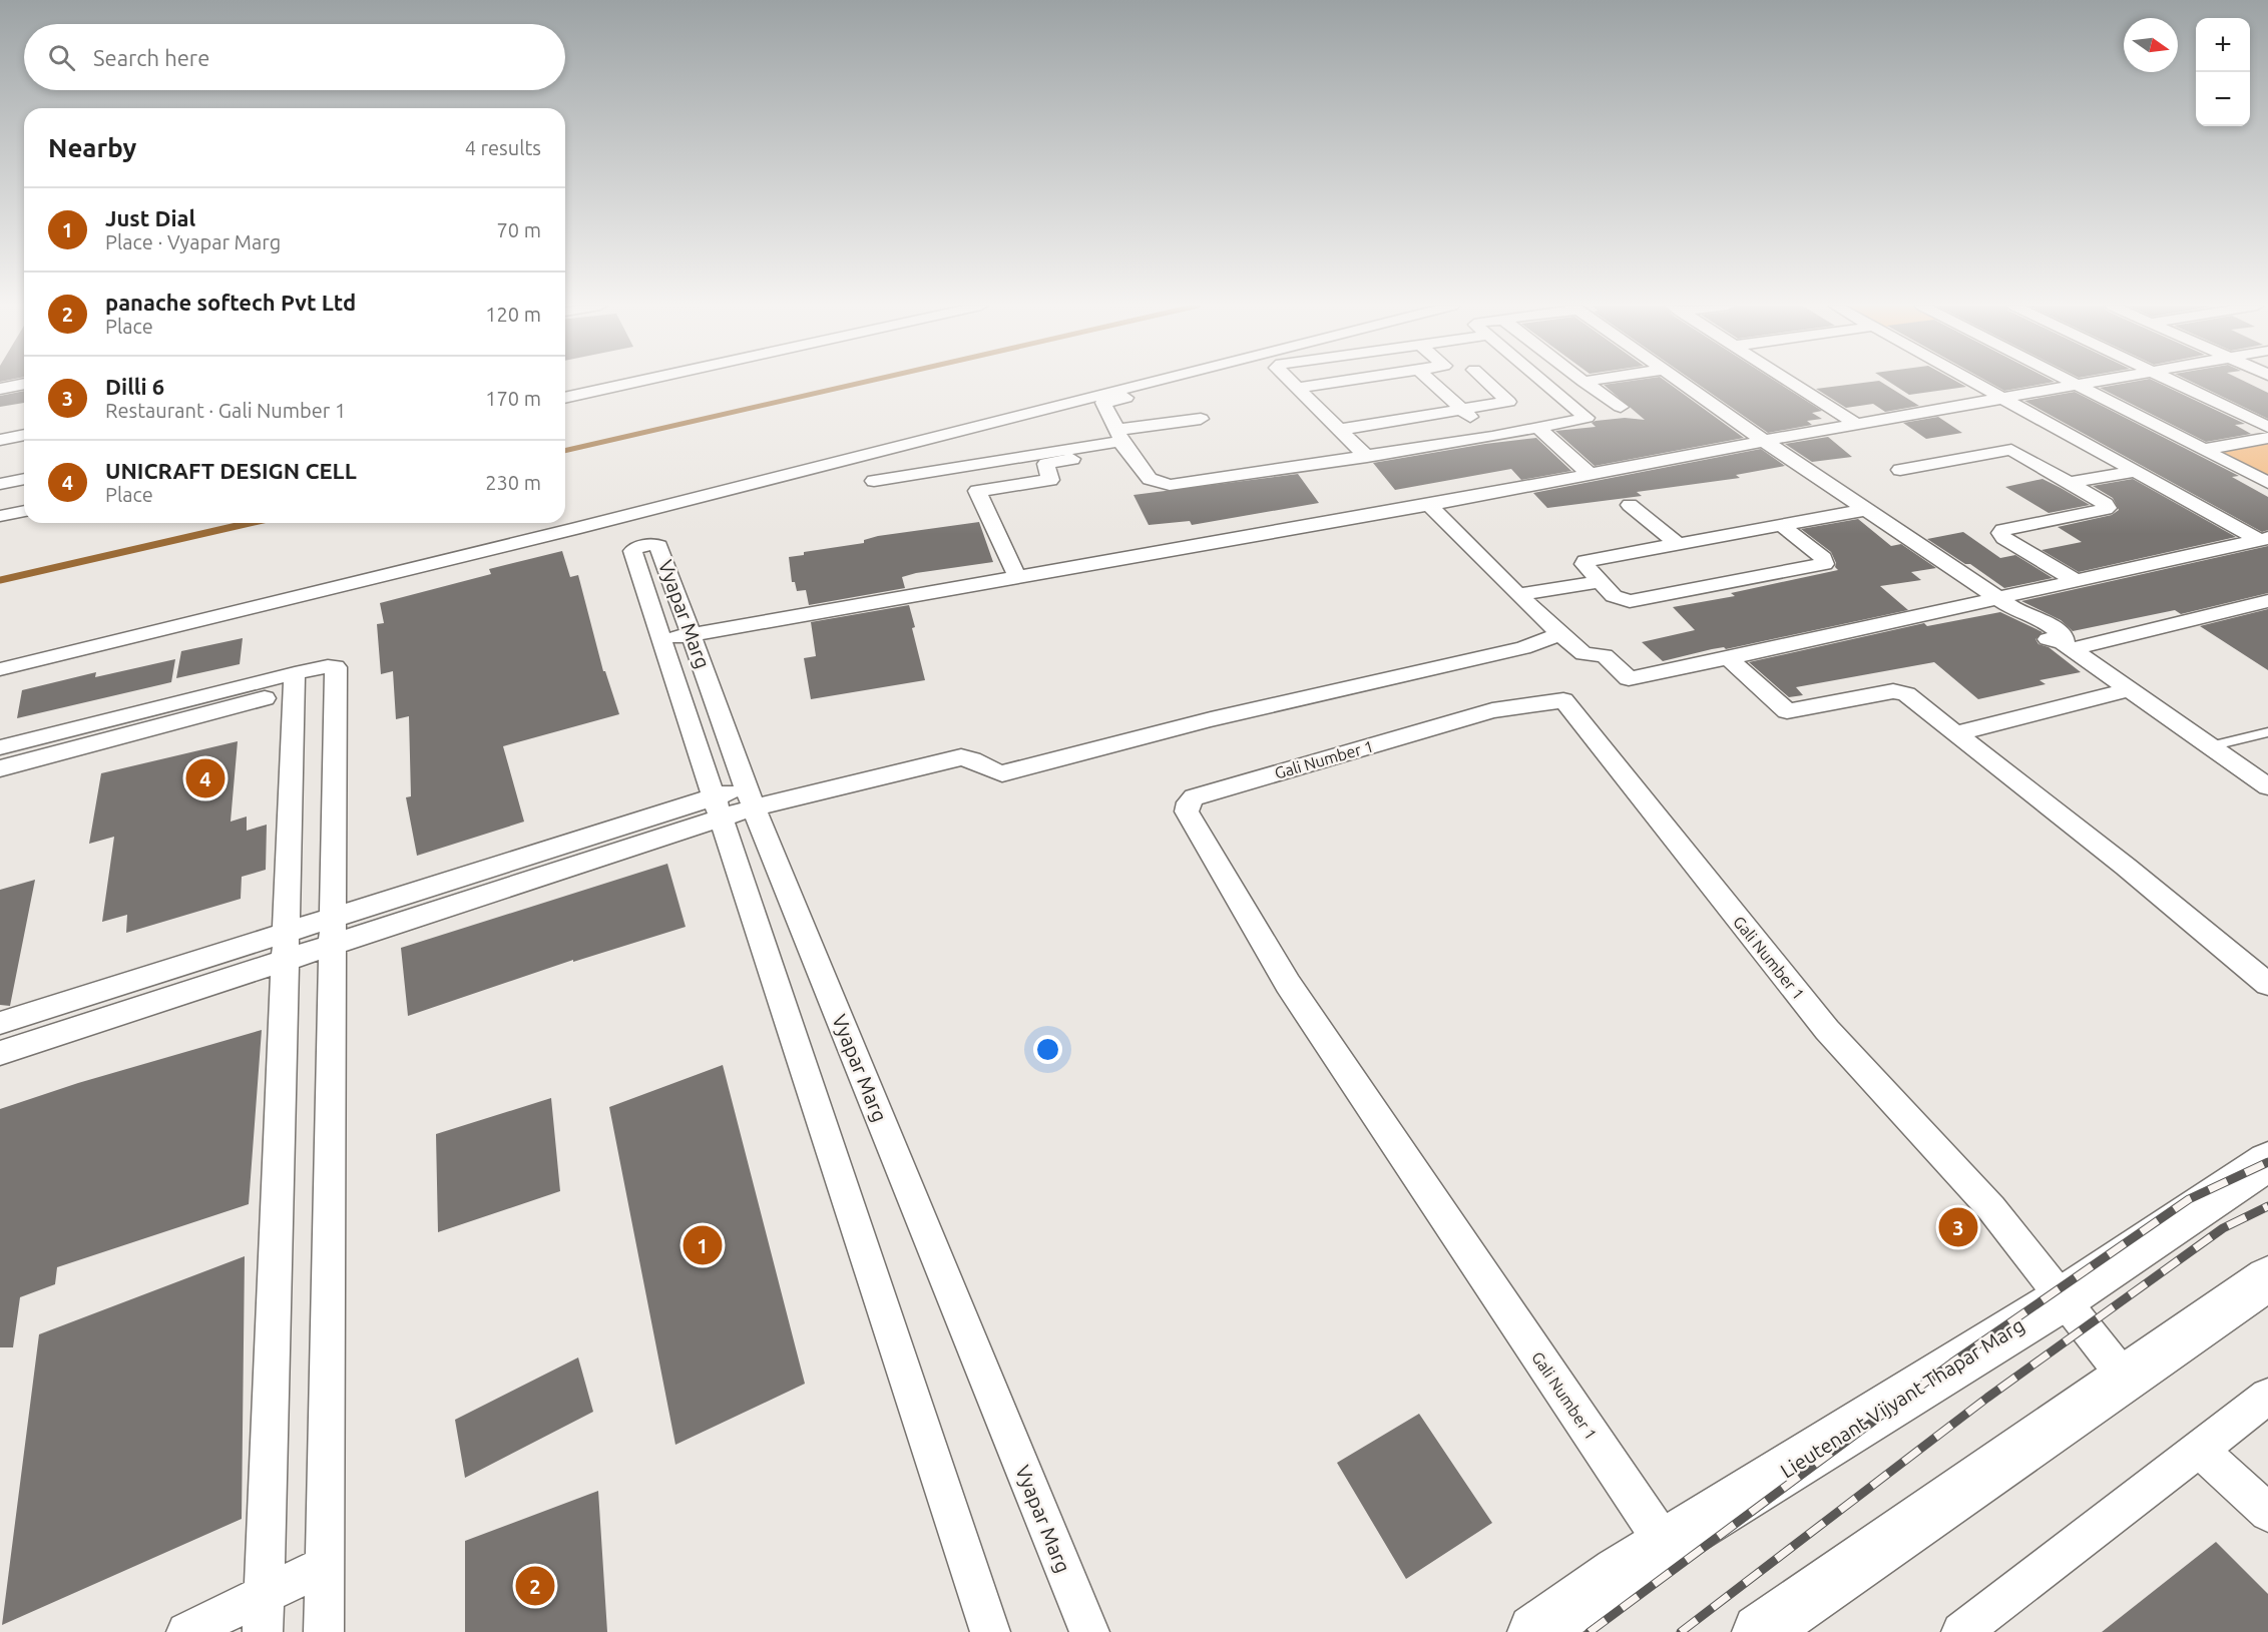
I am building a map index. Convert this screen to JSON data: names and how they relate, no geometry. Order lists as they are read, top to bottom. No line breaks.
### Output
{"streets":{"main road":["Lieutenant Vijyant Thapar Marg"],"street":["Vyapar Marg","Gali Number 1"]},"crossings":[["Gali Number 1","Lieutenant Vijyant Thapar Marg"]],"north":"right","page":{"map_buttons":["+","−"],"search":"Search here","heading":["Nearby","4 results"],"list":[{"mark":"1","name":"Just Dial","note":"Place · Vyapar Marg","value":"70 m"},{"mark":"2","name":"panache softech Pvt Ltd","note":"Place","value":"120 m"},{"mark":"3","name":"Dilli 6","note":"Restaurant · Gali Number 1","value":"170 m"},{"mark":"4","name":"UNICRAFT DESIGN CELL","note":"Place","value":"230 m"}],"pins":["4","3","1","2"]}}
